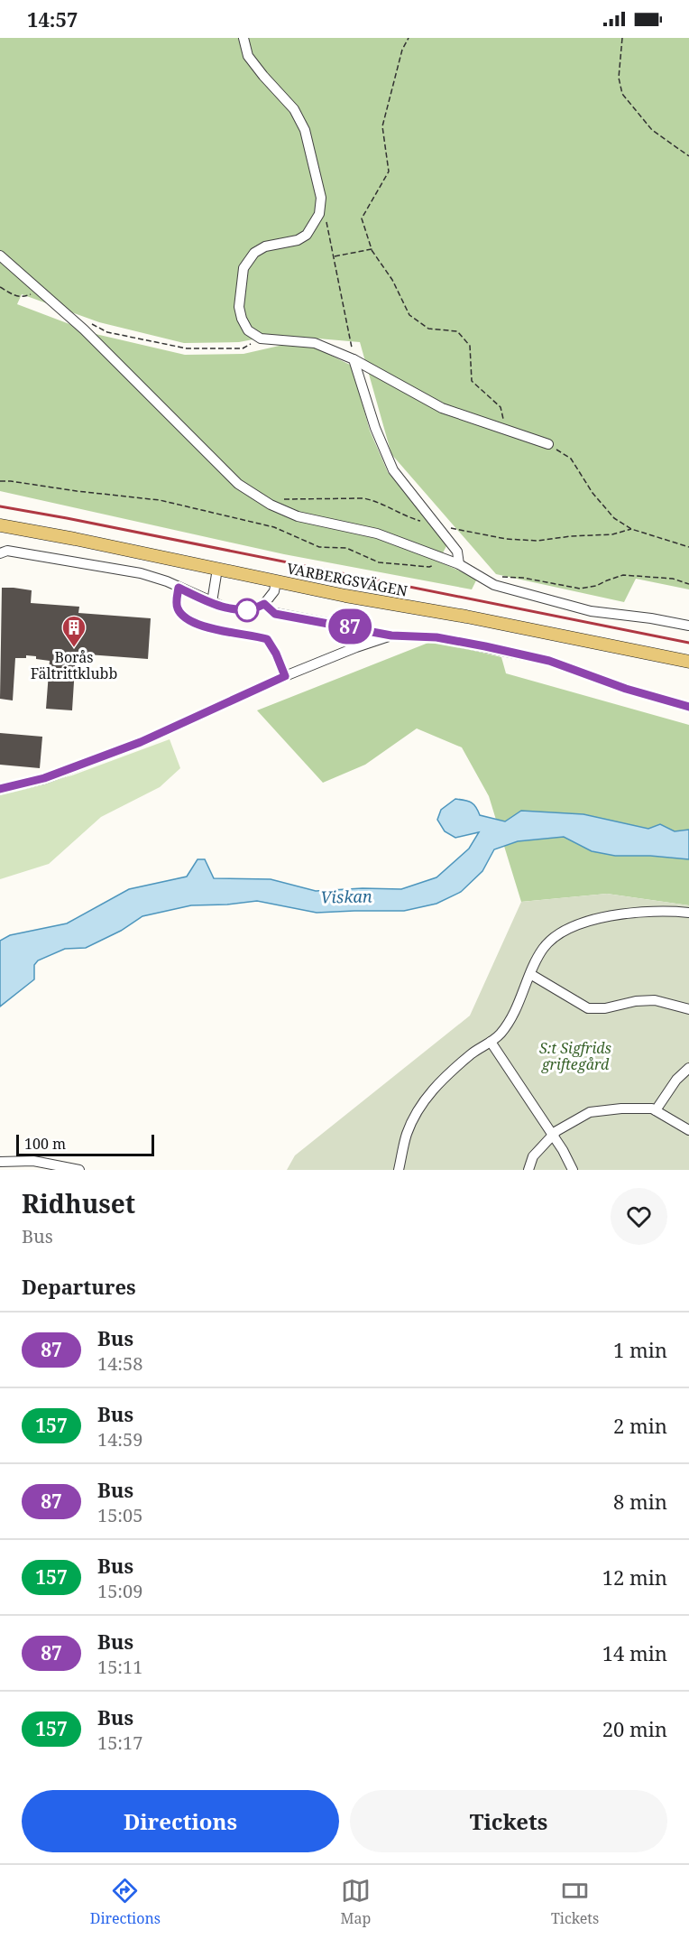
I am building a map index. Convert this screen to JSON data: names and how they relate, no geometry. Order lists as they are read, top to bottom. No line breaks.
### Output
{"streets":{"main road":["VARBERGSVÄGEN"]},"water":["Viskan"],"parks":["S:t Sigfrids griftegård"],"places":{"building":["Borås Fältrittklubb"]},"lines":["bus line 87"],"scale_bar":"100 m","page":{"status":"14:57","on_map":"87","scale":"100 m","heading":[["Ridhuset","Bus"],"Departures"],"list":[{"mark":"87","name":"Bus","note":"14:58","value":"1 min"},{"mark":"157","name":"Bus","note":"14:59","value":"2 min"},{"mark":"87","name":"Bus","note":"15:05","value":"8 min"},{"mark":"157","name":"Bus","note":"15:09","value":"12 min"},{"mark":"87","name":"Bus","note":"15:11","value":"14 min"},{"mark":"157","name":"Bus","note":"15:17","value":"20 min"}],"buttons":["Directions","Tickets"],"tabs":["Directions","Map","Tickets"]}}
